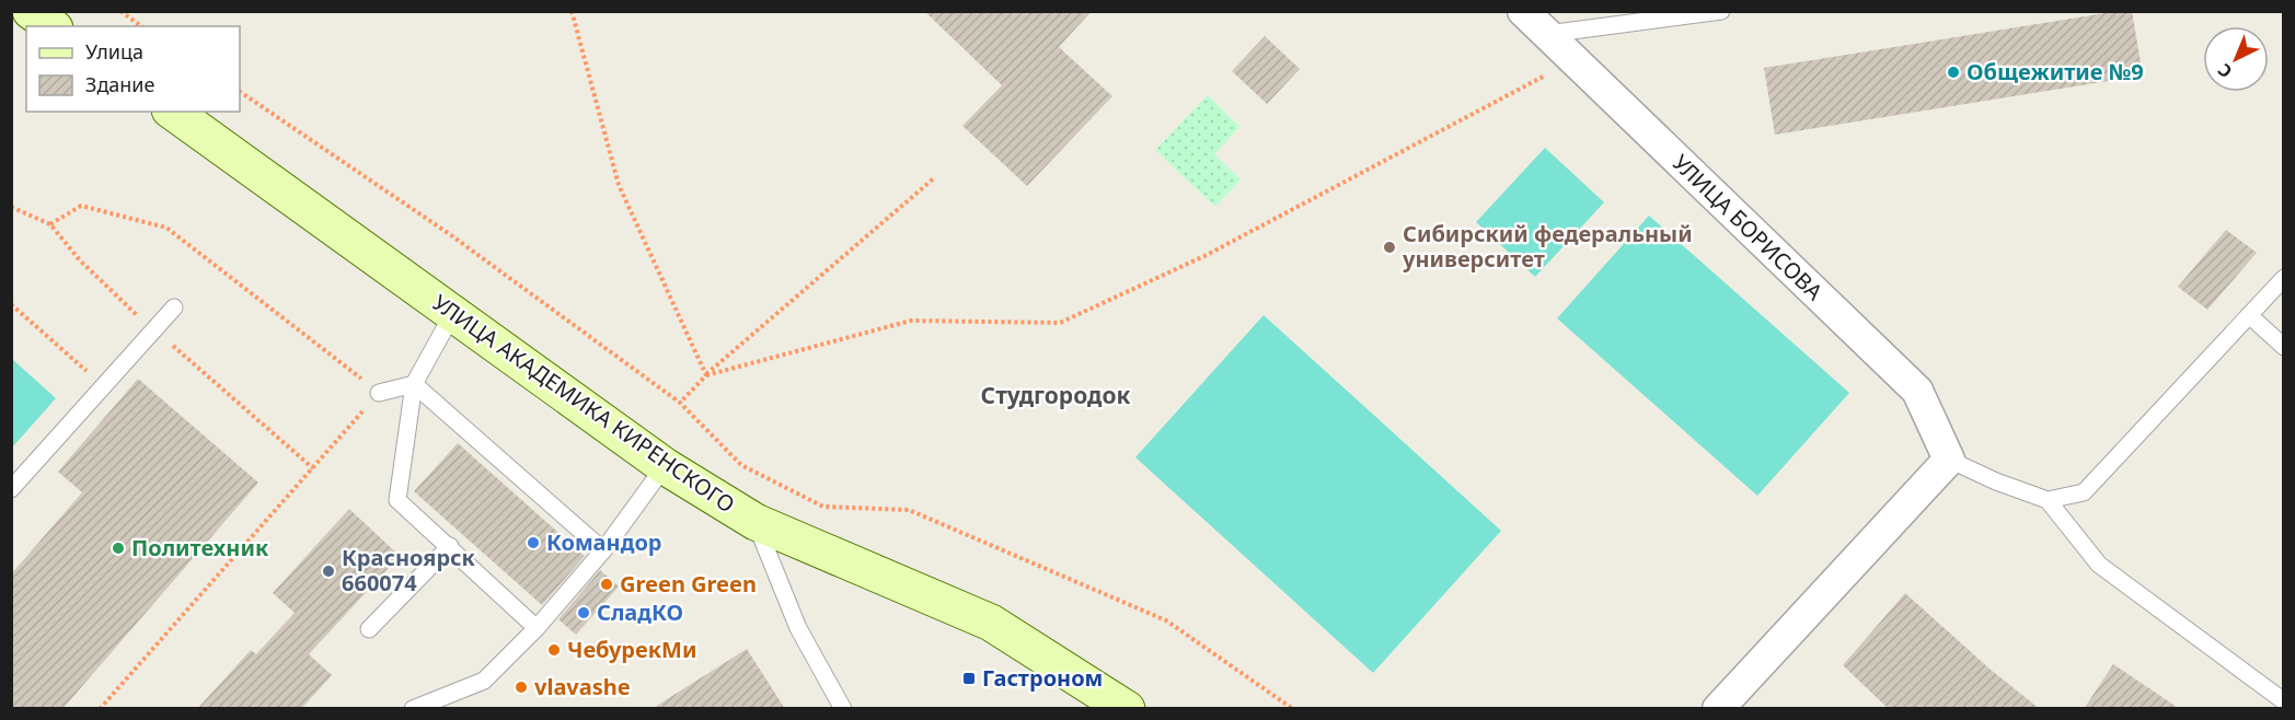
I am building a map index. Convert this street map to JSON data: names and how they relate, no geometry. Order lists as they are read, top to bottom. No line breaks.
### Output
{"streets":{"main road":["УЛИЦА АКАДЕМИКА КИРЕНСКОГО"],"street":["УЛИЦА БОРИСОВА"]},"districts":["Студгородок"],"places":{"other":["Общежитие №9","Сибирский федеральный университет","Командор","Политехник","Красноярск 660074","Green Green","СладКО","ЧебурекМи","vlavashe"],"transit":["Гастроном"]},"legend":["Улица","Здание"],"north":"bottom left"}
